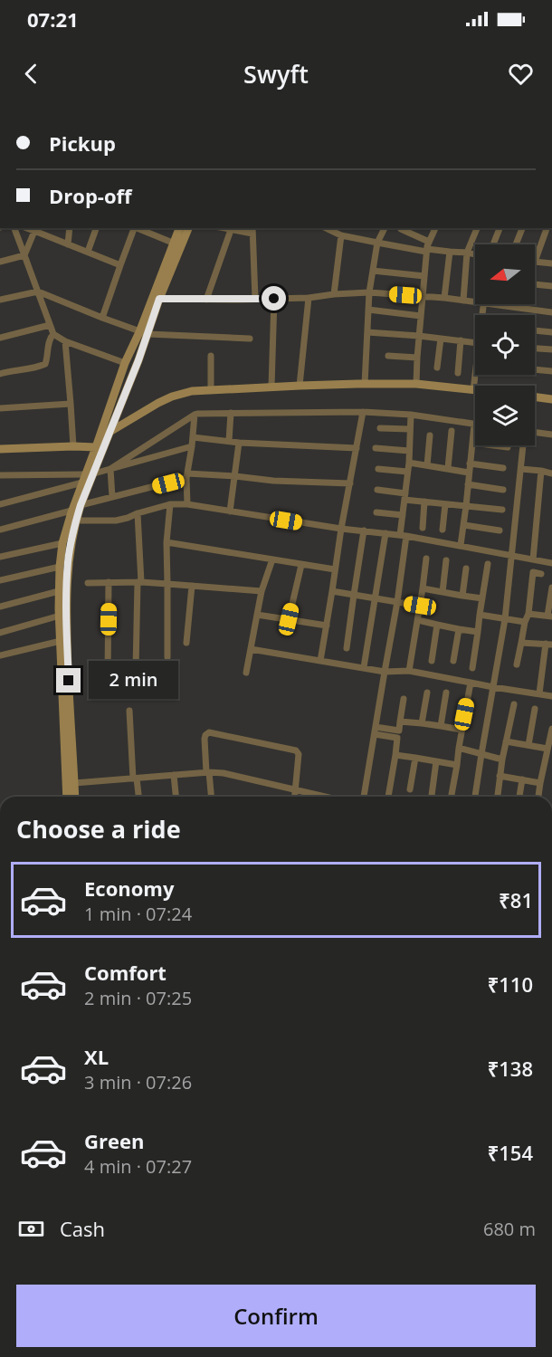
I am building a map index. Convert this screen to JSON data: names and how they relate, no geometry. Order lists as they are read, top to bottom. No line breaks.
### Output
{"north":"left","page":{"status":"07:21","header":"Swyft","banner":["Pickup","Drop-off"],"bubble":"2 min","heading":"Choose a ride","list":[{"name":"Economy","note":"1 min · 07:24","value":"₹81"},{"name":"Comfort","note":"2 min · 07:25","value":"₹110"},{"name":"XL","note":"3 min · 07:26","value":"₹138"},{"name":"Green","note":"4 min · 07:27","value":"₹154"}],"pay":["Cash","680 m"],"buttons":"Confirm"}}
